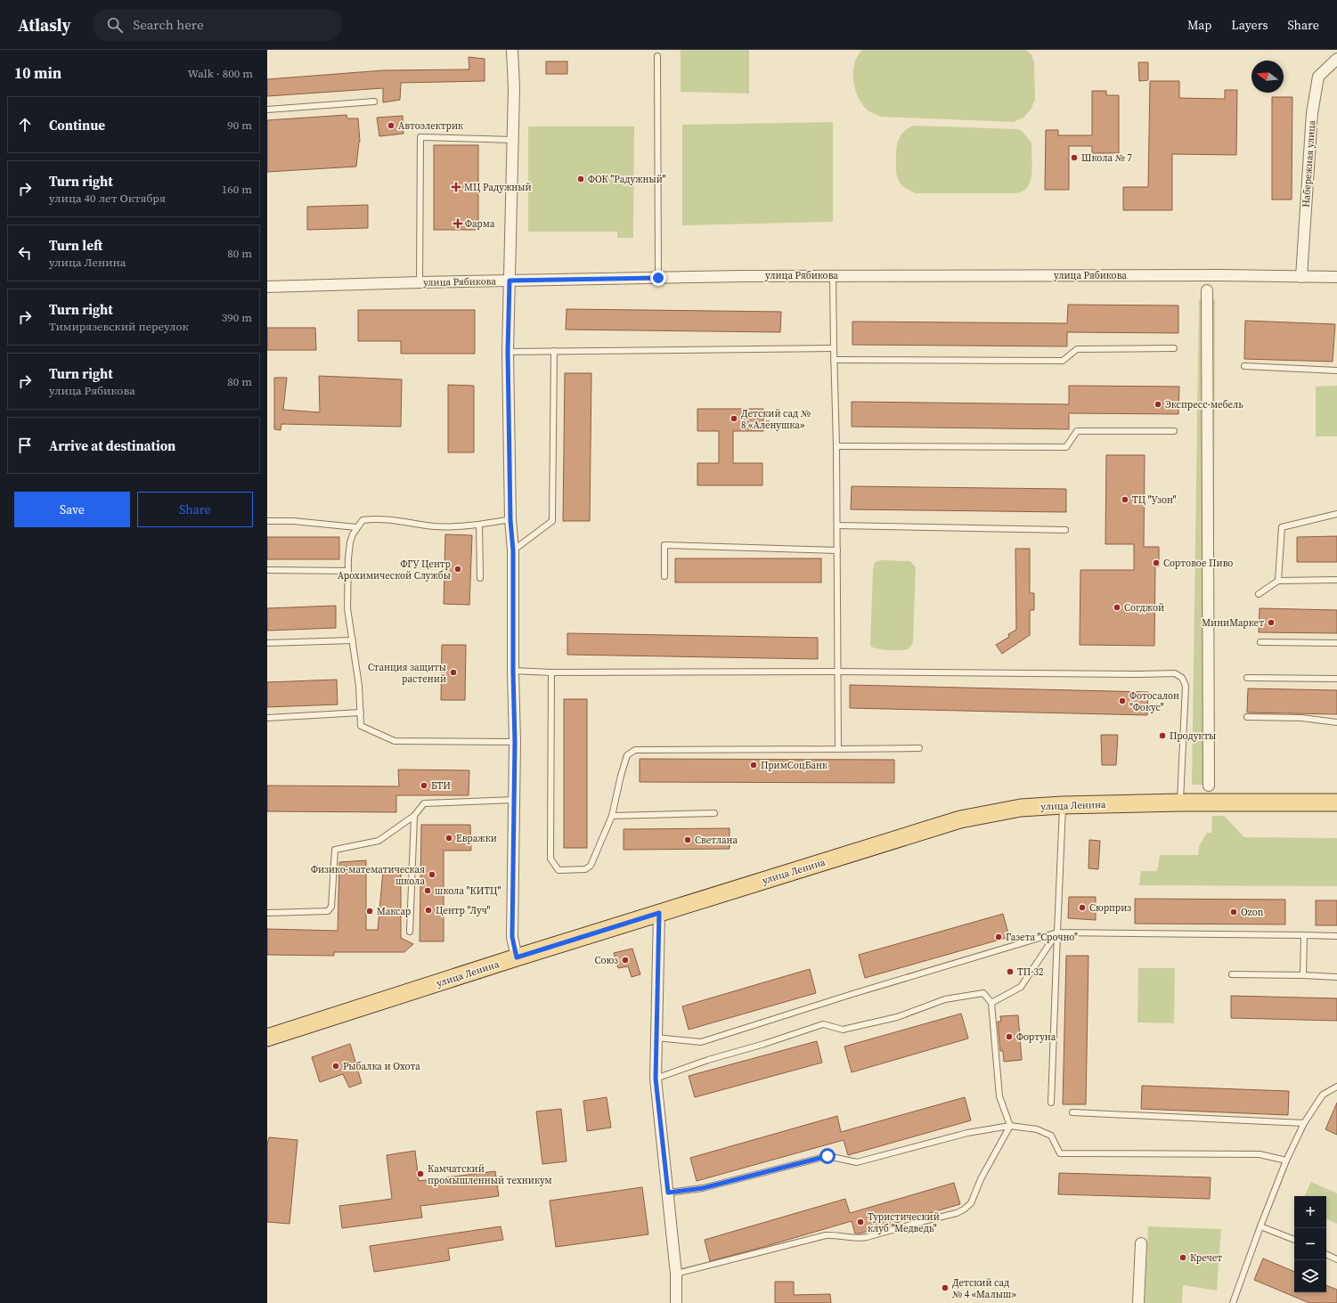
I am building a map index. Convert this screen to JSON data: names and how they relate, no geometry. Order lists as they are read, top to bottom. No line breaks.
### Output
{"streets":{"main road":["улица Ленина"],"street":["Набережная улица","улица Рябикова"]},"crossings":[["Набережная улица","улица Рябикова"]],"places":{"other":["Автоэлектрик","Школа № 7","ФОК \"Радужный\"","Экспресс-мебель","Детский сад № 8 «Алёнушка»","ТЦ \"Узон\"","Сортовое Пиво","ФГУ Центр Арохимической Службы","Согджой","МиниМаркет","Станция защиты растений","Фотосалон \"Фокус\"","Продукты","ПримСоцБанк","БТИ","Евражки","Светлана","Физико-математическая школа","школа \"КИТЦ\"","Сюрприз","Центр \"Луч\"","Максар","Ozon","Газета \"Срочно\"","Союз","ТП-32","Фортуна","Рыбалка и Охота","Камчатский промышленный техникум","Туристический клуб \"Медведь\"","Кречет","Детский сад № 4 «Малыш»"],"health":["МЦ Радужный","Фарма"]},"north":"left","page":{"header":"Atlasly","search":"Search here","nav":["Map","Layers","Share"],"heading":["10 min","Walk · 800 m"],"list":[["Continue","90 m"],["Turn right","улица 40 лет Октября","160 m"],["Turn left","улица Ленина","80 m"],["Turn right","Тимирязевский переулок","390 m"],["Turn right","улица Рябикова","80 m"],"Arrive at destination"],"buttons":["Save","Share"],"map_buttons":["+","−"]}}
